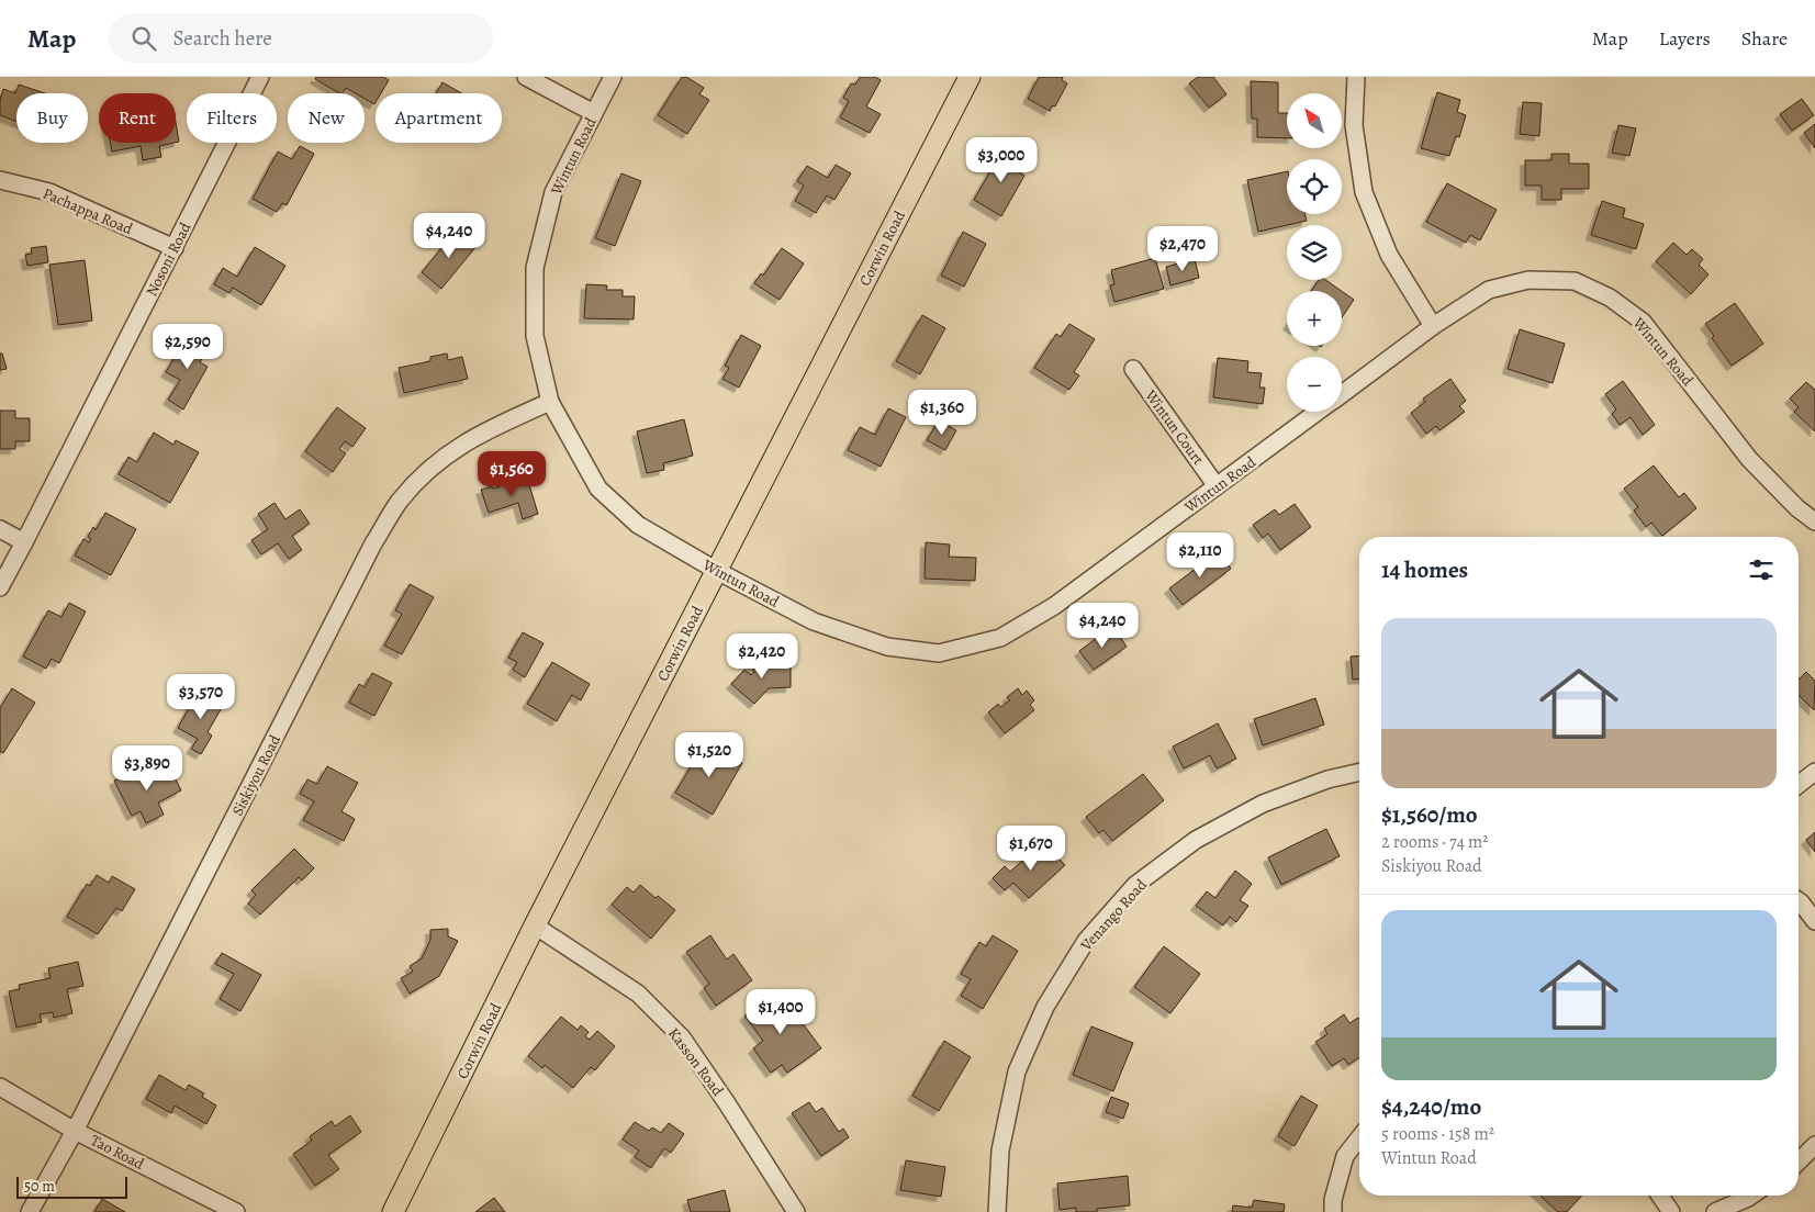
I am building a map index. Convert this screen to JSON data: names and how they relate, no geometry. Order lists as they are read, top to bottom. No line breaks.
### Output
{"streets":{"main road":["Corwin Road"],"street":["Wintun Road","Pachappa Road","Nosoni Road","Wintun Court","Siskiyou Road","Venango Road","Kasson Road","Tao Road"]},"crossings":[["Wintun Road","Corwin Road"],["Wintun Road","Wintun Court"],["Wintun Road","Siskiyou Road"],["Pachappa Road","Nosoni Road"],["Corwin Road","Kasson Road"],["Siskiyou Road","Tao Road"]],"scale_bar":"50 m","north":"top left","page":{"header":"Map","search":"Search here","nav":["Map","Layers","Share"],"map_buttons":["+","−"],"chip":["Buy","Rent","Filters","New","Apartment"],"price":["$3,000","$4,240","$2,470","$2,590","$1,360","$1,560","$2,110","$4,240","$2,420","$3,570","$1,520","$3,890","$1,670","$1,400"],"heading":"14 homes","list":[{"name":"$1,560/mo","note":"2 rooms · 74 m² · Siskiyou Road"},{"name":"$4,240/mo","note":"5 rooms · 158 m² · Wintun Road"}],"scale":"50 m"}}
